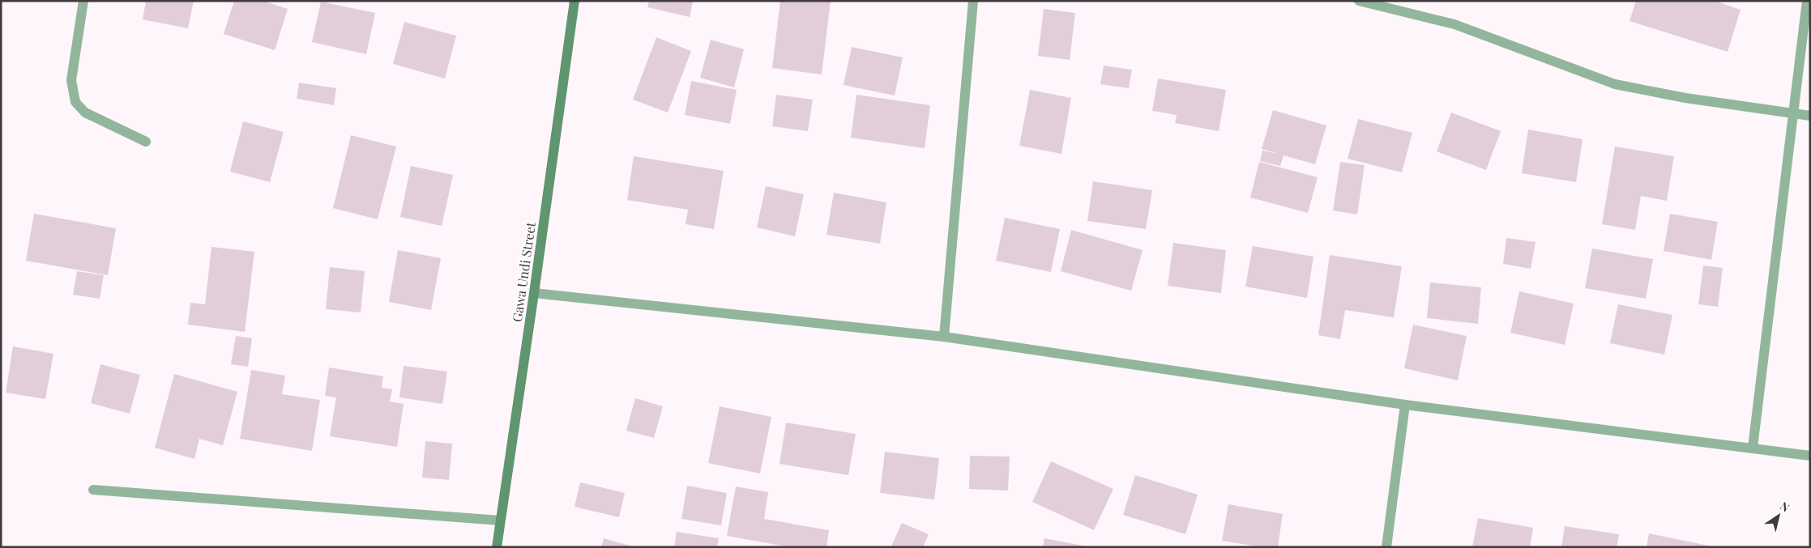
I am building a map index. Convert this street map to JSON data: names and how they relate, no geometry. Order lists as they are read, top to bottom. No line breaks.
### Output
{"streets":{"street":["Gawa Undi Street"]},"north":"top right"}
